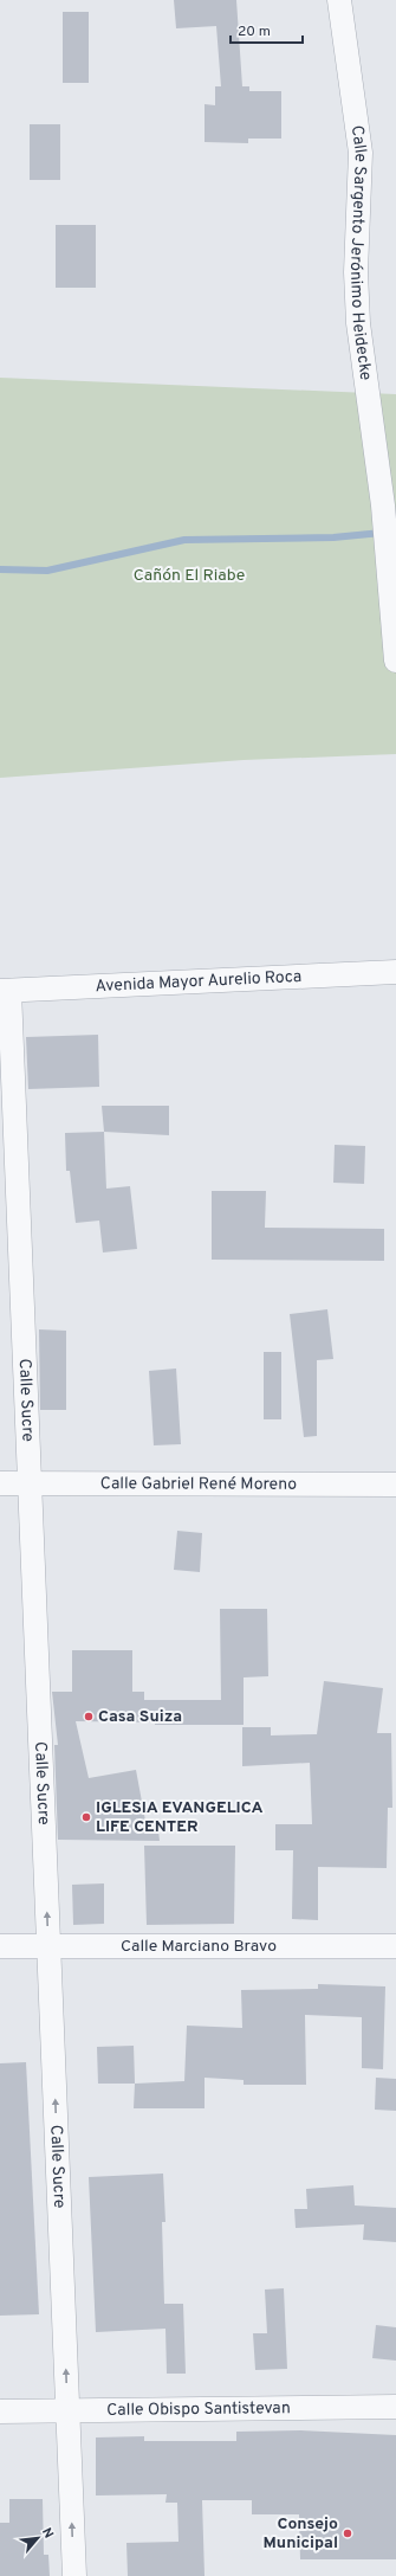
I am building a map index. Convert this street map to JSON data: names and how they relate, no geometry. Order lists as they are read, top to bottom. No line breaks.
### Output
{"streets":{"street":["Calle Sargento Jerónimo Heidecke","Avenida Mayor Aurelio Roca","Calle Sucre","Calle Gabriel René Moreno","Calle Marciano Bravo","Calle Obispo Santistevan"]},"crossings":[["Avenida Mayor Aurelio Roca","Calle Sucre"],["Calle Sucre","Calle Gabriel René Moreno"],["Calle Sucre","Calle Marciano Bravo"],["Calle Sucre","Calle Obispo Santistevan"]],"one_way":["Calle Sucre"],"parks":["Cañón El Riabe"],"places":["Casa Suiza","IGLESIA EVANGELICA LIFE CENTER","Consejo Municipal"],"scale_bar":"20 m","north":"top right"}
